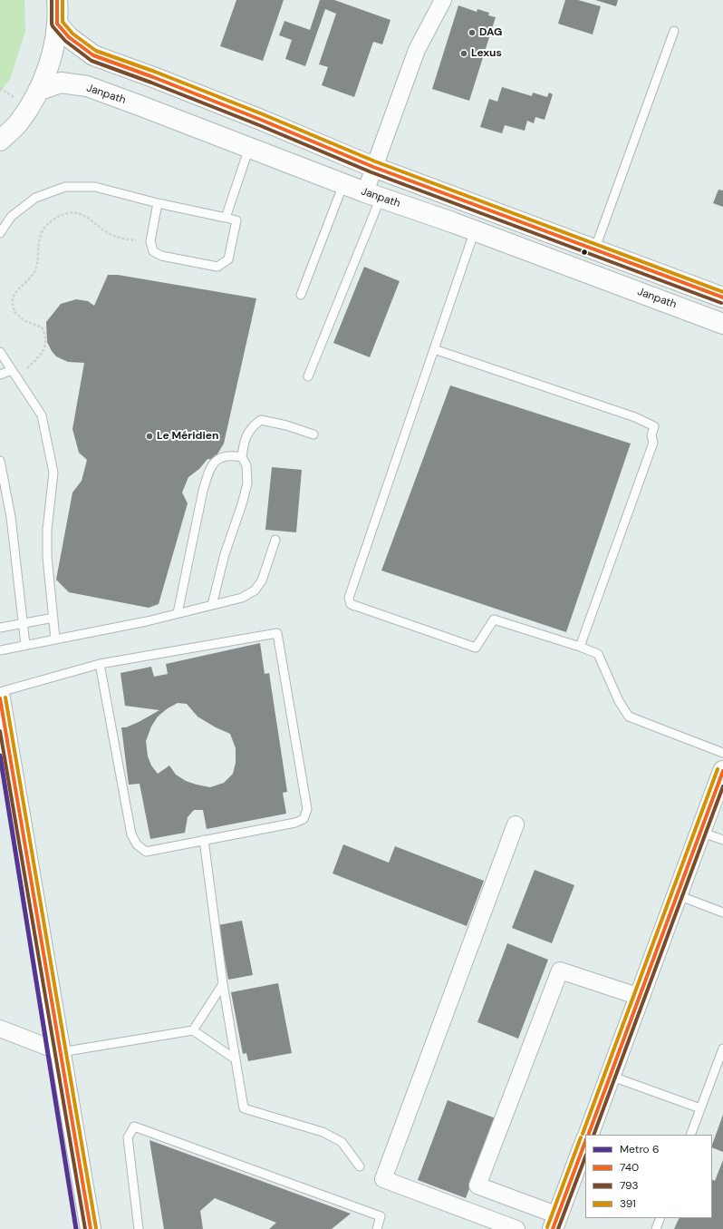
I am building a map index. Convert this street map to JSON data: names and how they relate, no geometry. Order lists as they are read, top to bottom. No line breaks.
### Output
{"streets":{"main road":["Janpath"]},"places":["DAG","Lexus","Le Méridien"],"lines":["transit line 740","transit line 793","transit line 391","metro line 6"],"legend":["Metro 6","740","793","391"]}
